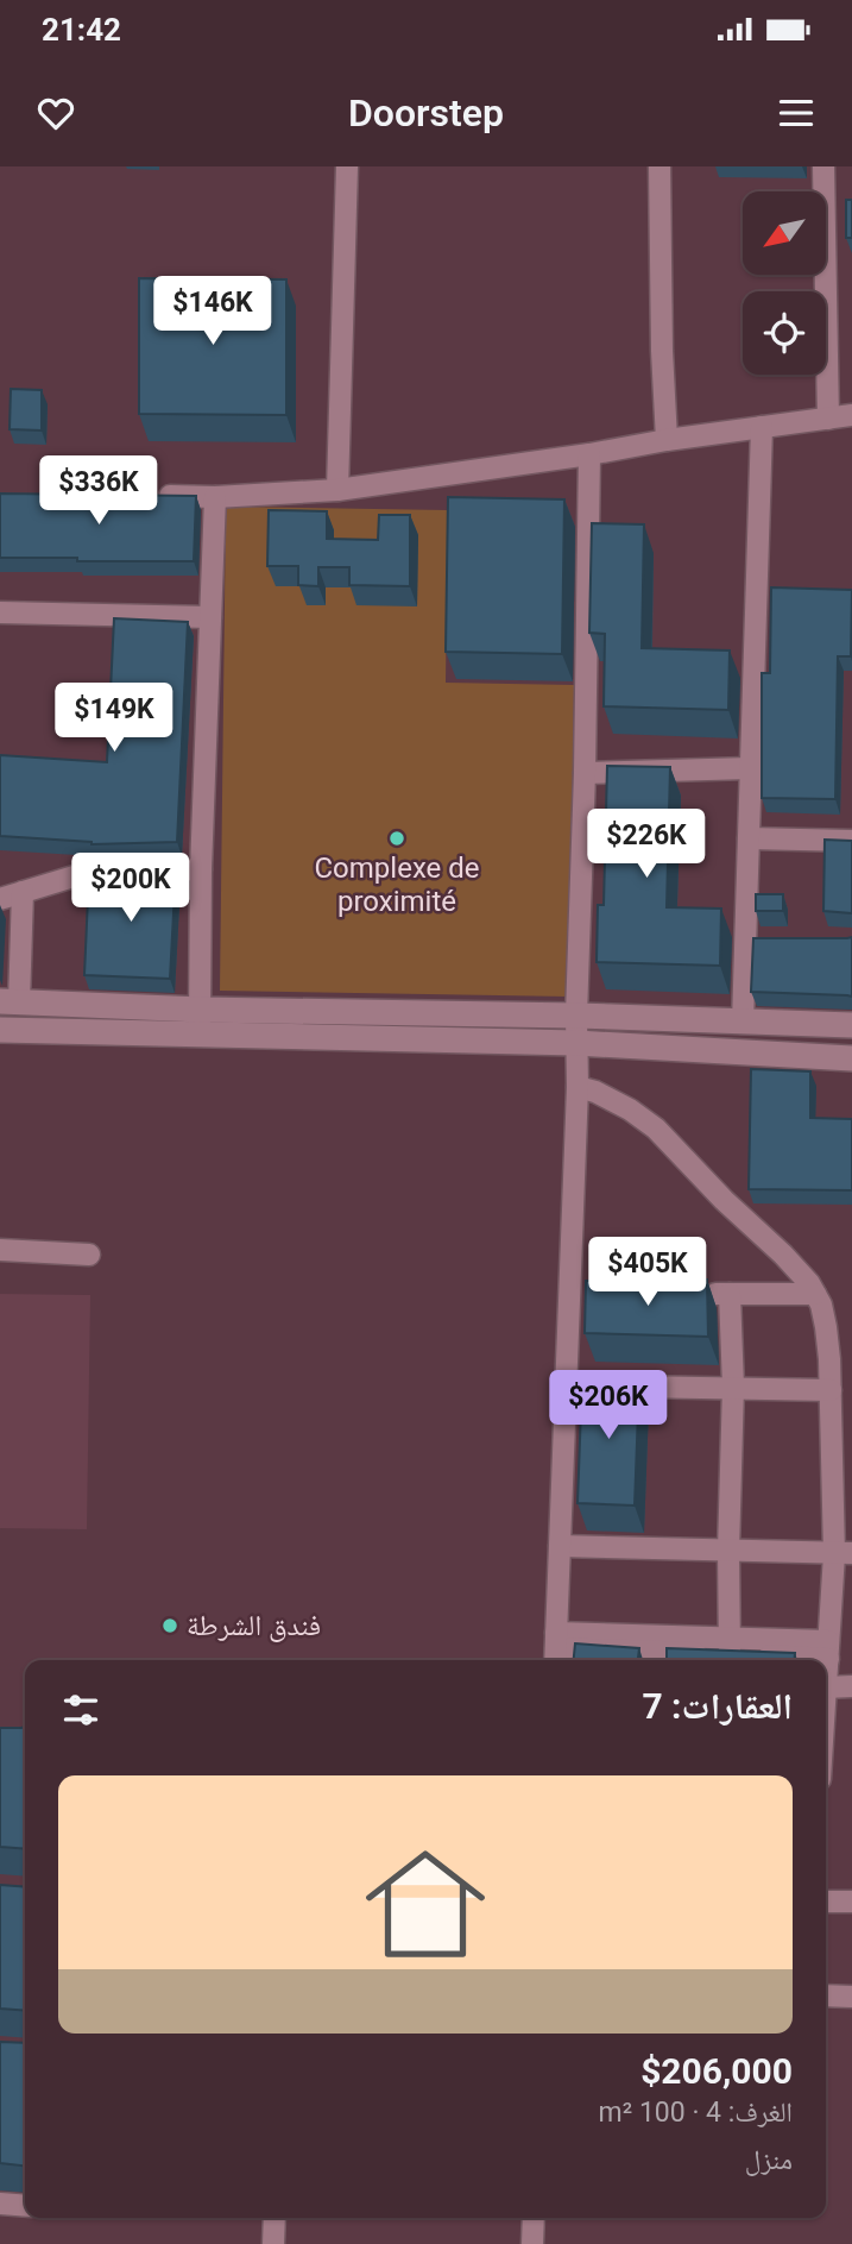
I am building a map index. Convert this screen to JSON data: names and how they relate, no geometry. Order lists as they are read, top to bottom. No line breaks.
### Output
{"places":["Complexe de proximité","فندق الشرطة"],"north":"bottom left","page":{"status":"21:42","header":"Doorstep","price":["$146K","$336K","$149K","$226K","$200K","$405K","$206K"],"heading":"العقارات: 7","list":[{"name":"$206,000","note":"الغرف: 4 · 100 m² · منزل"}]}}
